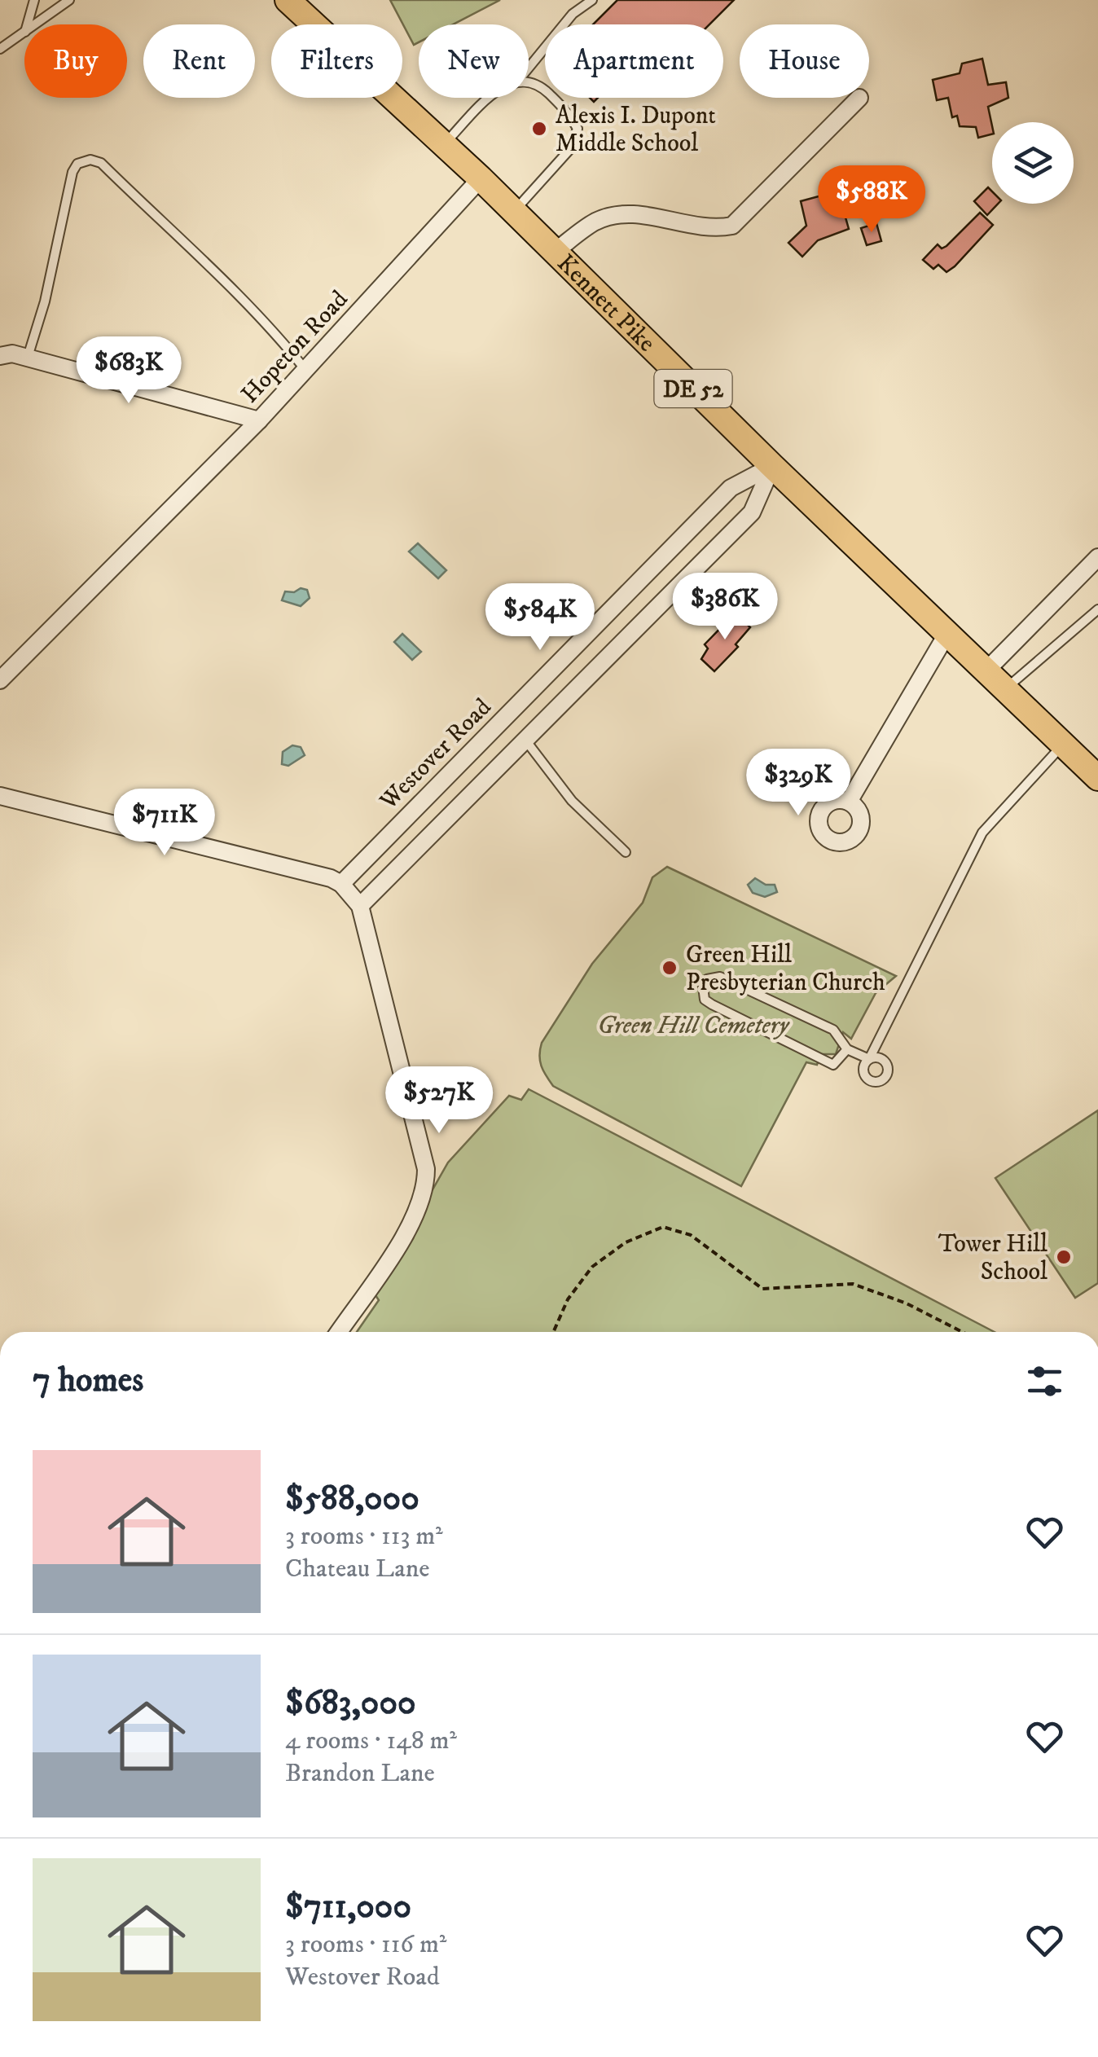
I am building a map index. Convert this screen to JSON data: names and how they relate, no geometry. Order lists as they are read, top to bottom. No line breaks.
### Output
{"streets":{"main road":["Kennett Pike","DE 52"],"street":["Hopeton Road","Westover Road"]},"crossings":[["Kennett Pike","Hopeton Road"],["Kennett Pike","Westover Road"]],"parks":["Green Hill Cemetery"],"places":["Alexis I. Dupont Middle School","Green Hill Presbyterian Church","Tower Hill School"],"page":{"chip":["Buy","Rent","Filters","New","Apartment","House"],"price":["$588K","$683K","$386K","$584K","$329K","$711K","$527K"],"heading":"7 homes","list":[{"name":"$588,000","note":"3 rooms · 113 m² · Chateau Lane"},{"name":"$683,000","note":"4 rooms · 148 m² · Brandon Lane"},{"name":"$711,000","note":"3 rooms · 116 m² · Westover Road"}]}}
